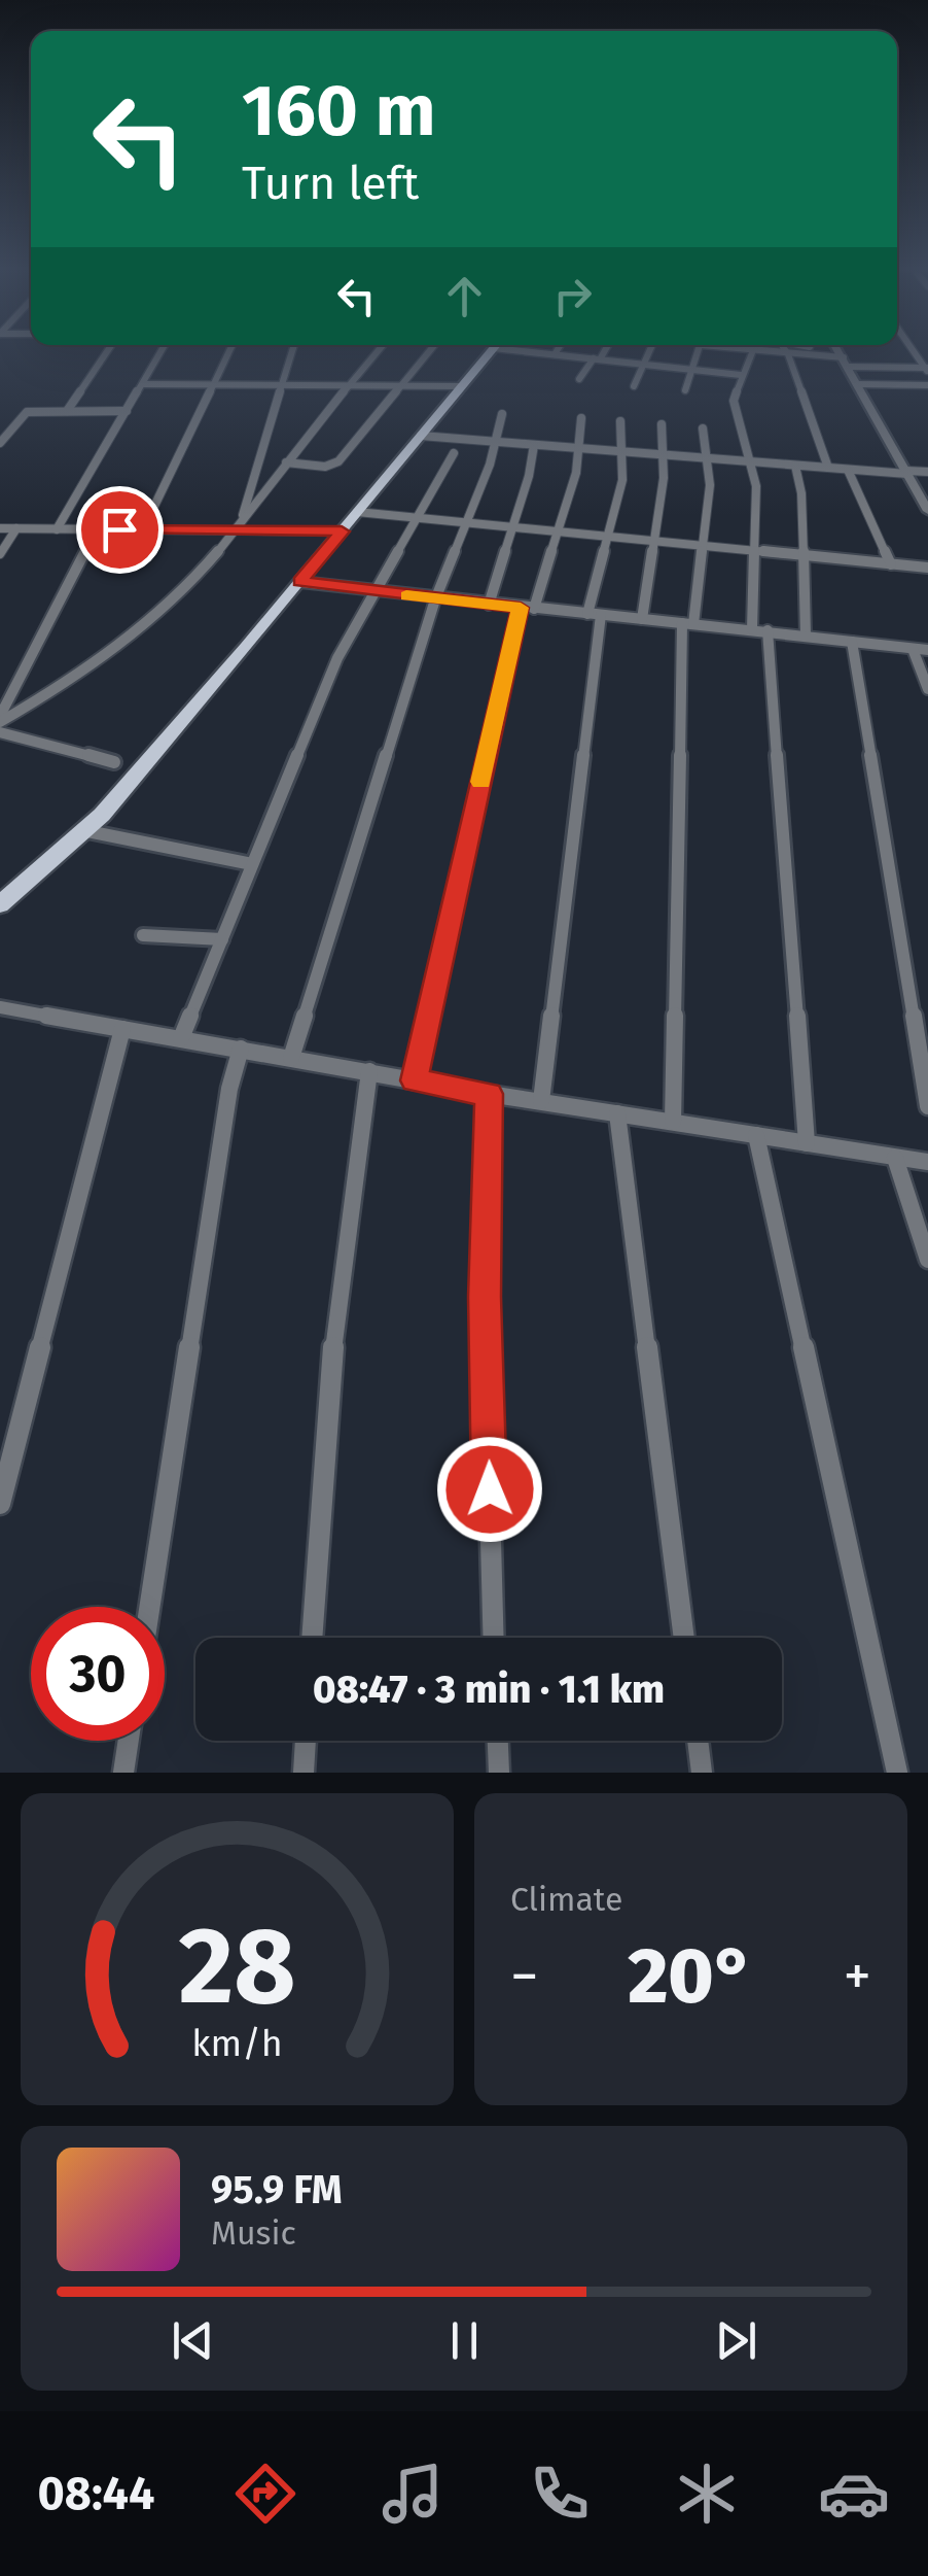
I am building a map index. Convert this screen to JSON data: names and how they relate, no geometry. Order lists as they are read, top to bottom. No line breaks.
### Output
{"page":{"turn":["160 m","Turn left"],"limit":"30","trip":"08:47 · 3 min · 1.1 km","tile":"Climate","heat":["−","20°","+"],"song":["95.9 FM","Music"],"tabs":"08:44","gauge":["28","km/h"]}}
